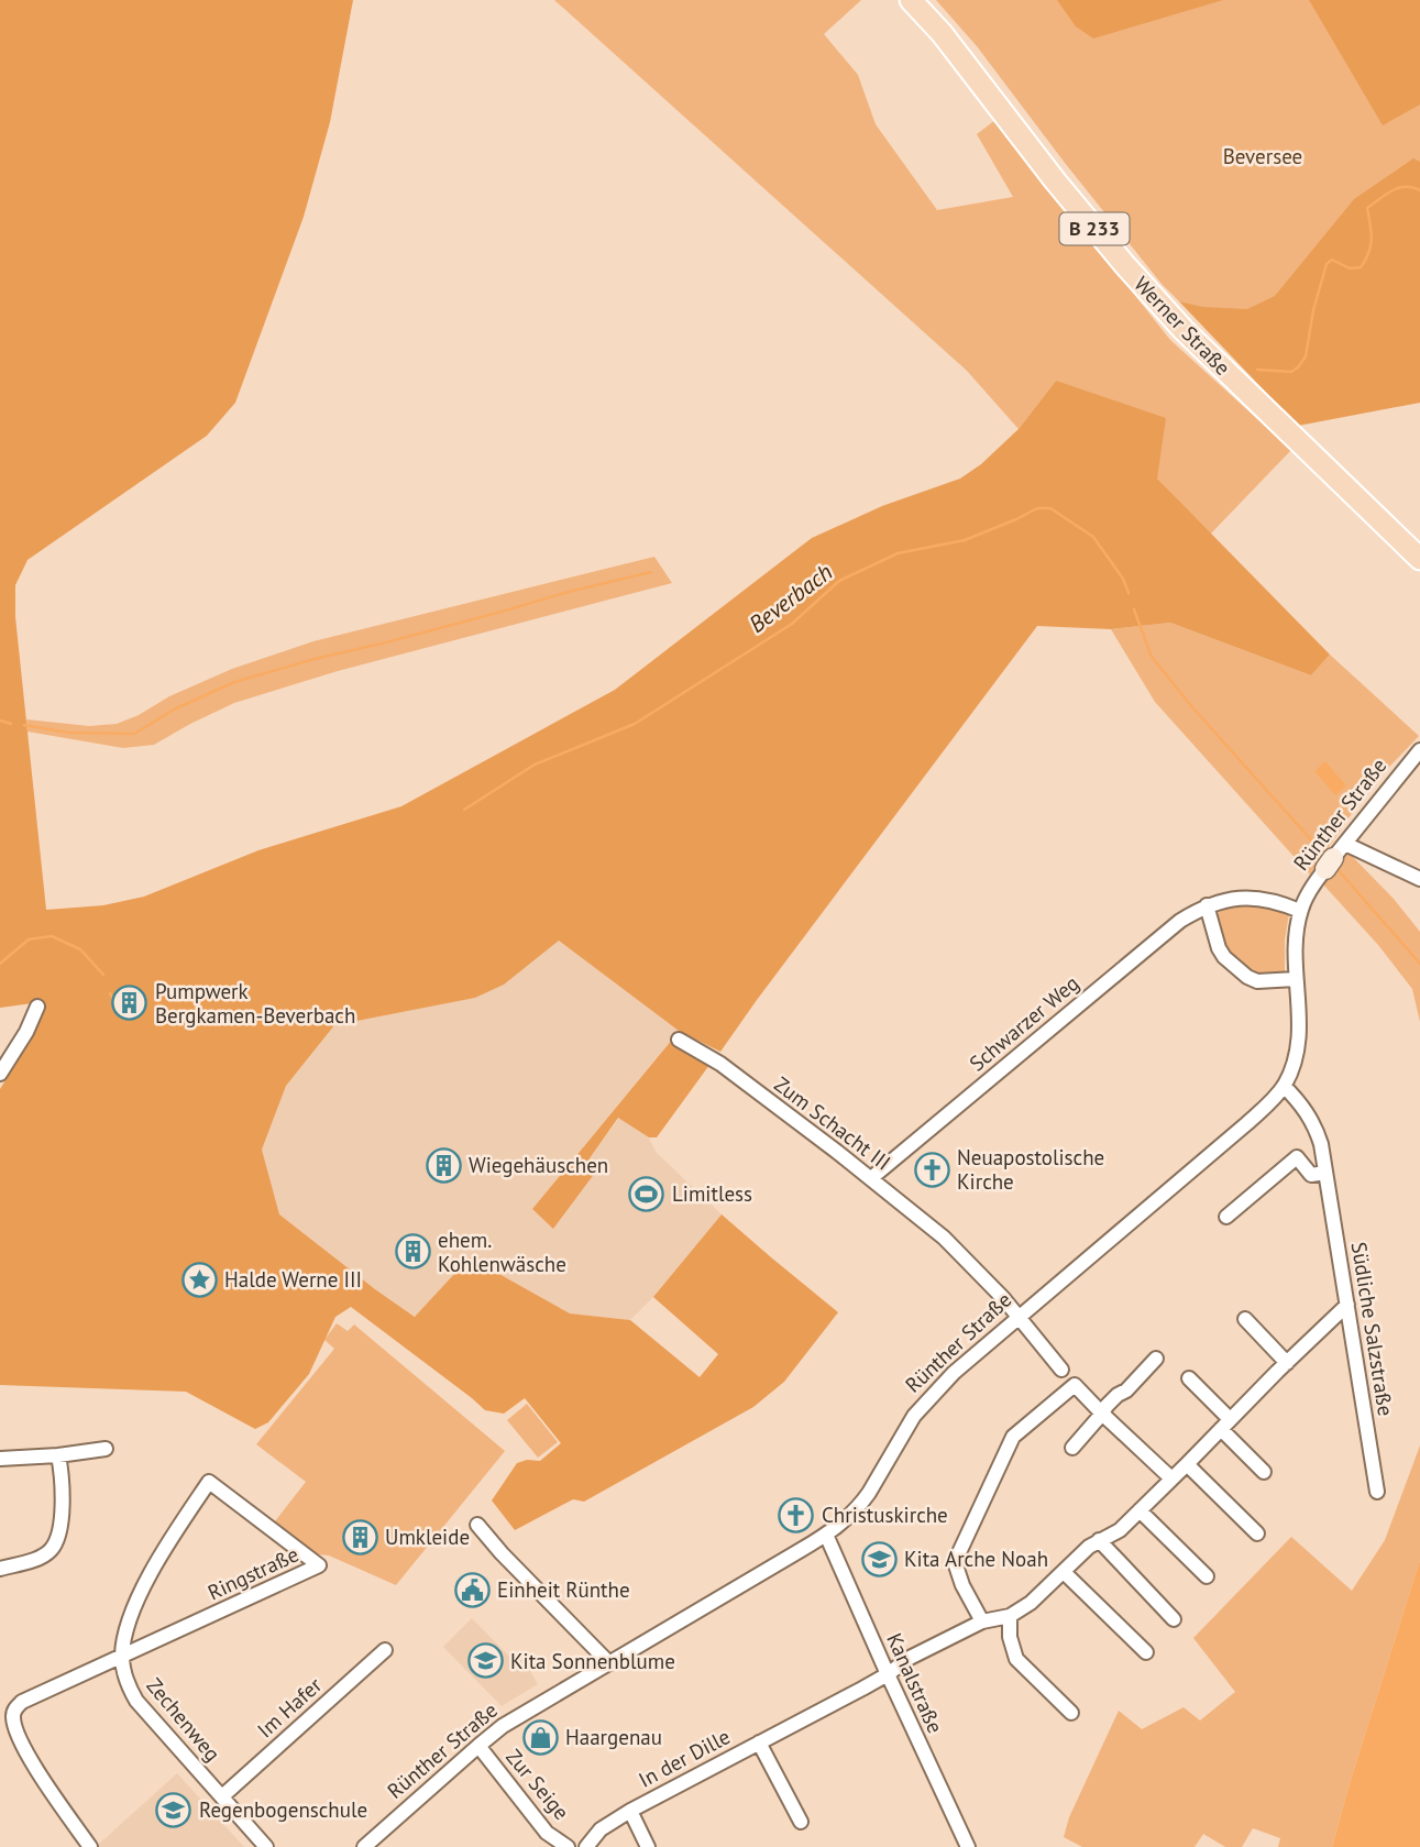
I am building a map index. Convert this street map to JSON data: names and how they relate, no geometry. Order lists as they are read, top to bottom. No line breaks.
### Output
{"streets":{"main road":["B 233","Werner Straße"],"street":["Rünther Straße","Schwarzer Weg","Zum Schacht III","Südliche Salzstraße","Ringstraße","Kanalstraße","Im Hafer","Zechenweg","In der Dille","Zur Seige"]},"crossings":[["Rünther Straße","Schwarzer Weg"],["Rünther Straße","Zum Schacht III"],["Rünther Straße","Südliche Salzstraße"],["Rünther Straße","Kanalstraße"],["Rünther Straße","Zur Seige"],["Schwarzer Weg","Zum Schacht III"],["Ringstraße","Zechenweg"],["Kanalstraße","In der Dille"],["Im Hafer","Zechenweg"]],"water":["Beverbach"],"parks":["Beversee"],"places":{"building":["Pumpwerk Bergkamen-Beverbach","Wiegehäuschen","ehem. Kohlenwäsche","Umkleide"],"church":["Neuapostolische Kirche","Christuskirche"],"sports":["Limitless"],"place":["Halde Werne III"],"school or university":["Kita Arche Noah","Kita Sonnenblume","Regenbogenschule"],"public building":["Einheit Rünthe"],"shop":["Haargenau"]}}
